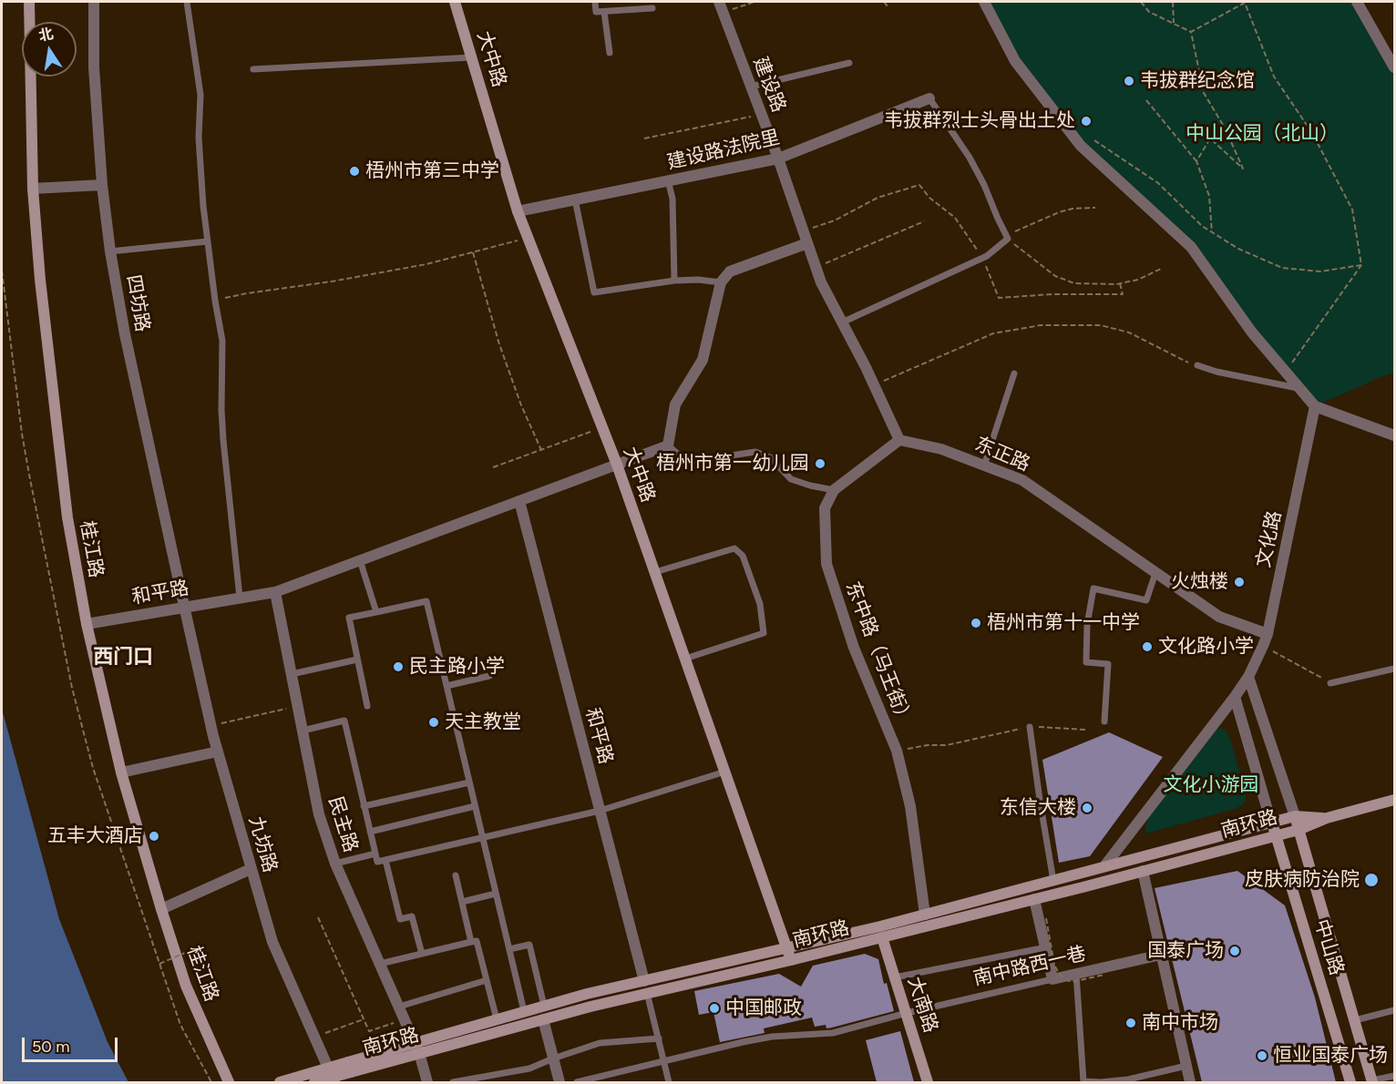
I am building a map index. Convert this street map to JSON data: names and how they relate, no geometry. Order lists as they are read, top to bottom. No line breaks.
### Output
{"streets":{"main road":["大中路","桂江路","南环路","中山路","大南路"],"street":["建设路","建设路法院里","四坊路","东正路","文化路","和平路","东中路（马王街）","民主路","九坊路","南中路西一巷"]},"crossings":[["大中路","建设路法院里"],["大中路","和平路"],["大中路","南环路"],["建设路","建设路法院里"],["四坊路","和平路"],["四坊路","九坊路"],["东正路","文化路"],["文化路","中山路"],["桂江路","和平路"],["和平路","民主路"],["和平路","南环路"],["和平路","九坊路"],["东中路（马王街）","南环路"],["民主路","南环路"],["南环路","中山路"],["南环路","大南路"],["南中路西一巷","大南路"]],"districts":["西门口"],"parks":["中山公园（北山）","文化小游园"],"places":["韦拔群纪念馆","韦拔群烈士头骨出土处","梧州市第三中学","梧州市第一幼儿园","火烛楼","梧州市第十一中学","文化路小学","民主路小学","天主教堂","东信大楼","五丰大酒店","皮肤病防治院","国泰广场","中国邮政","南中市场","恒业国泰广场"],"scale_bar":"50 m","north":"top"}
